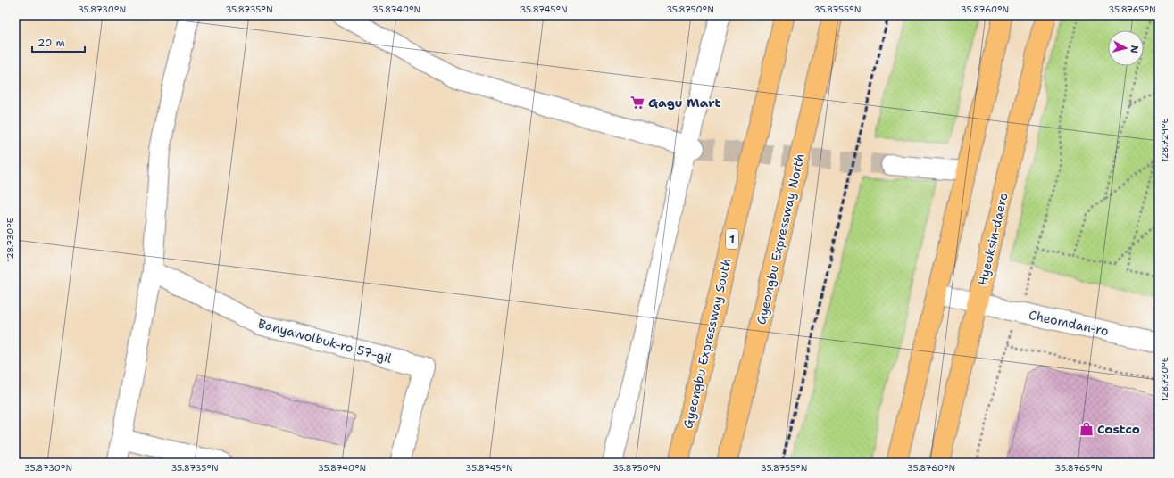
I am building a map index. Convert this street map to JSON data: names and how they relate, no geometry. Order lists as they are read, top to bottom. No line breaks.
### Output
{"streets":{"main road":["1","Gyeongbu Expressway North","Hyeoksin-daero","Gyeongbu Expressway South"],"street":["Cheomdan-ro","Banyawolbuk-ro 57-gil"]},"crossings":[["Hyeoksin-daero","Cheomdan-ro"]],"places":{"supermarket":["Gagu Mart"],"shop":["Costco"]},"scale_bar":"20 m","north":"right","coordinates":["35.8730°N","35.8735°N","35.8740°N","35.8745°N","35.8750°N","35.8755°N","35.8760°N","35.8765°N","128.729°E","128.730°E"]}
